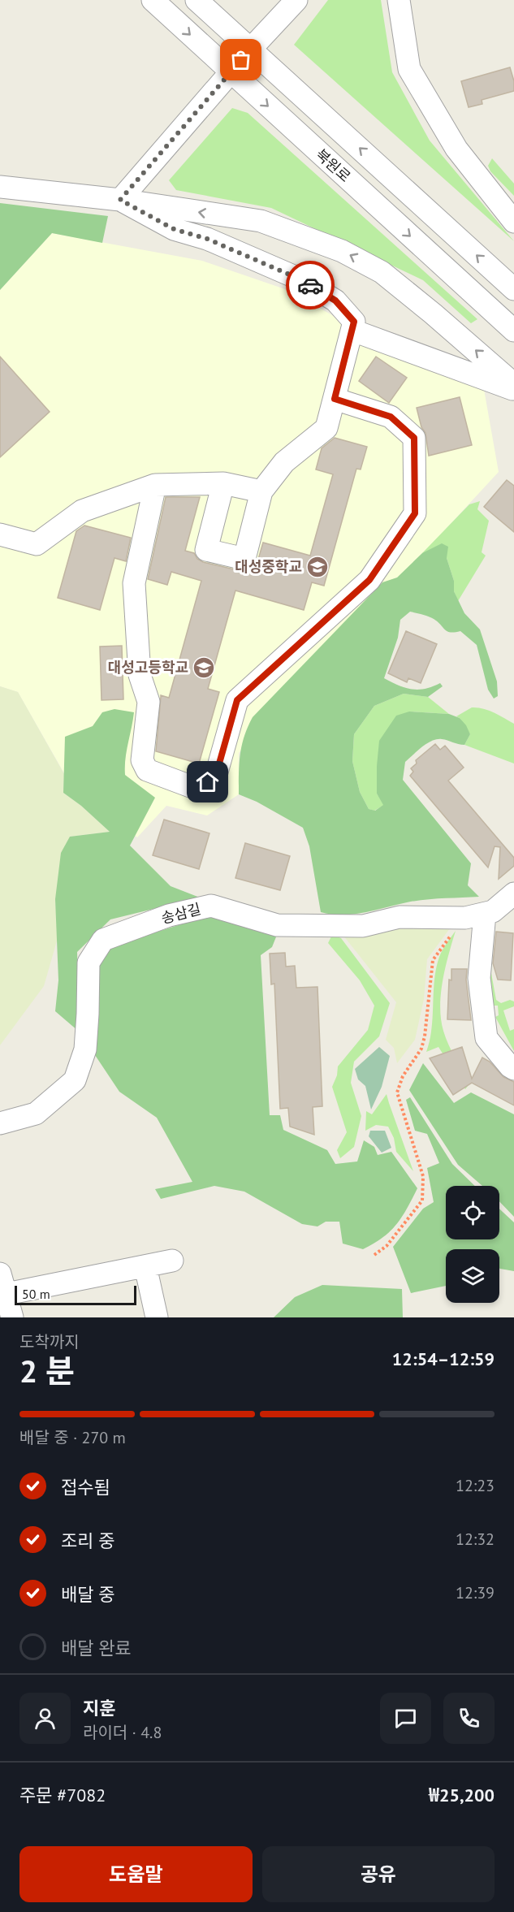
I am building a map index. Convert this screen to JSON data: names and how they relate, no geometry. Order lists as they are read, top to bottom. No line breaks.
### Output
{"streets":{"street":["북원로","송삼길"]},"places":{"school or university":["대성중학교","대성고등학교"]},"scale_bar":"50 m","page":{"scale":"50 m","heading":["2 분","도착까지","12:54–12:59"],"panel":["지훈","라이더 · 4.8","주문 #7082","₩25,200"],"bar":"배달 중 · 270 m","list":[["접수됨","12:23"],["조리 중","12:32"],["배달 중","12:39"],"배달 완료"],"buttons":["도움말","공유"]}}
